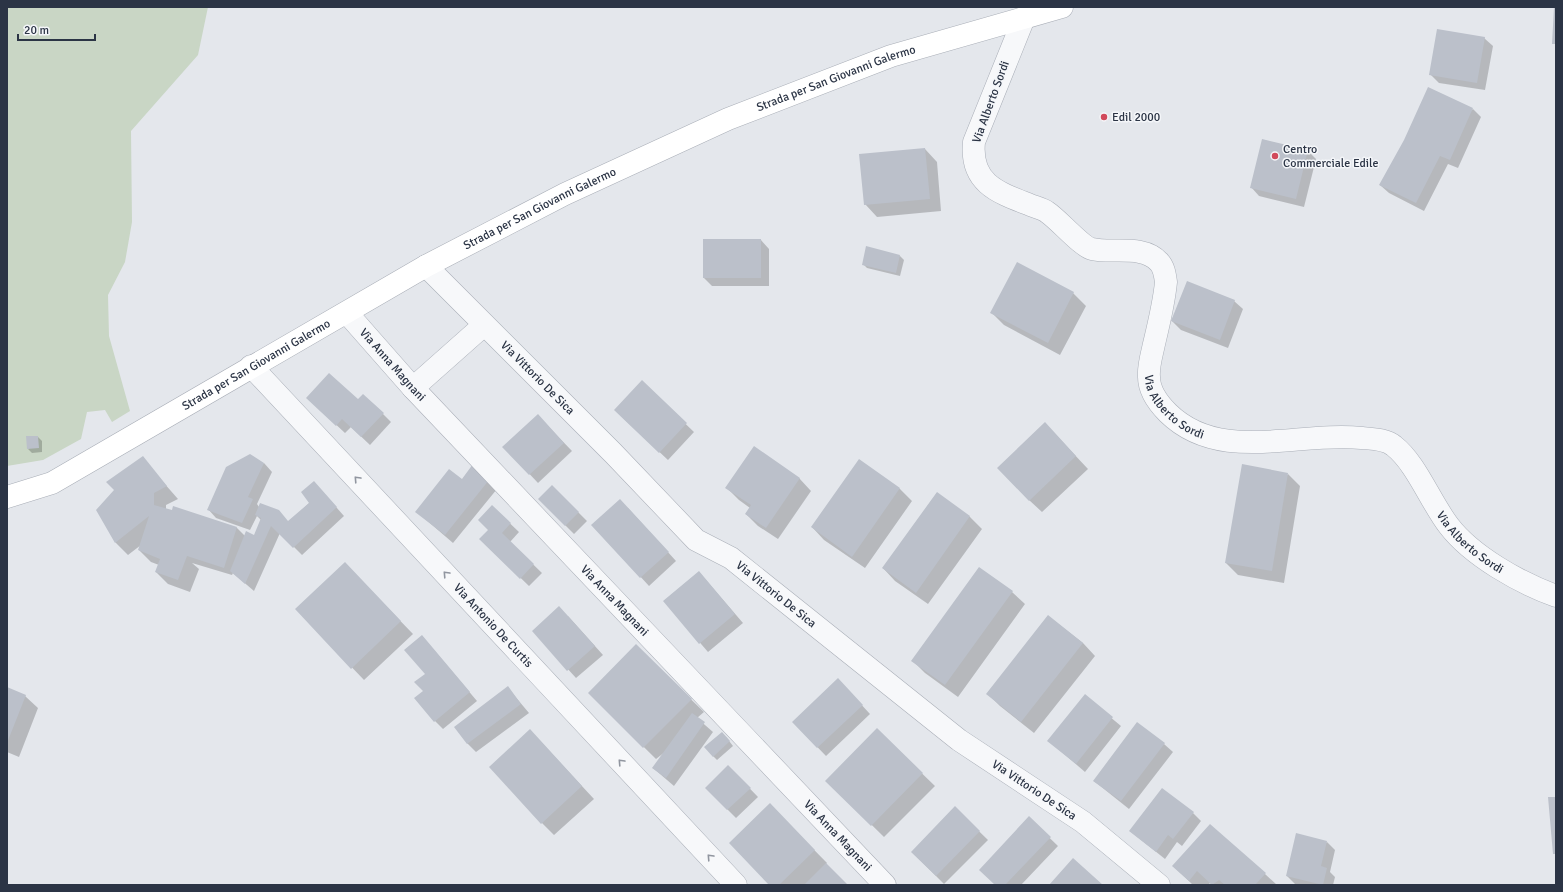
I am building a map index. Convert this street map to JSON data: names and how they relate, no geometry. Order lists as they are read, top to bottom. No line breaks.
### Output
{"streets":{"main road":["Strada per San Giovanni Galermo"],"street":["Via Alberto Sordi","Via Anna Magnani","Via Vittorio De Sica","Via Antonio De Curtis"]},"crossings":[["Strada per San Giovanni Galermo","Via Alberto Sordi"],["Strada per San Giovanni Galermo","Via Anna Magnani"],["Strada per San Giovanni Galermo","Via Vittorio De Sica"],["Strada per San Giovanni Galermo","Via Antonio De Curtis"]],"one_way":["Via Antonio De Curtis"],"places":["Edil 2000","Centro Commerciale Edile"],"scale_bar":"20 m"}
